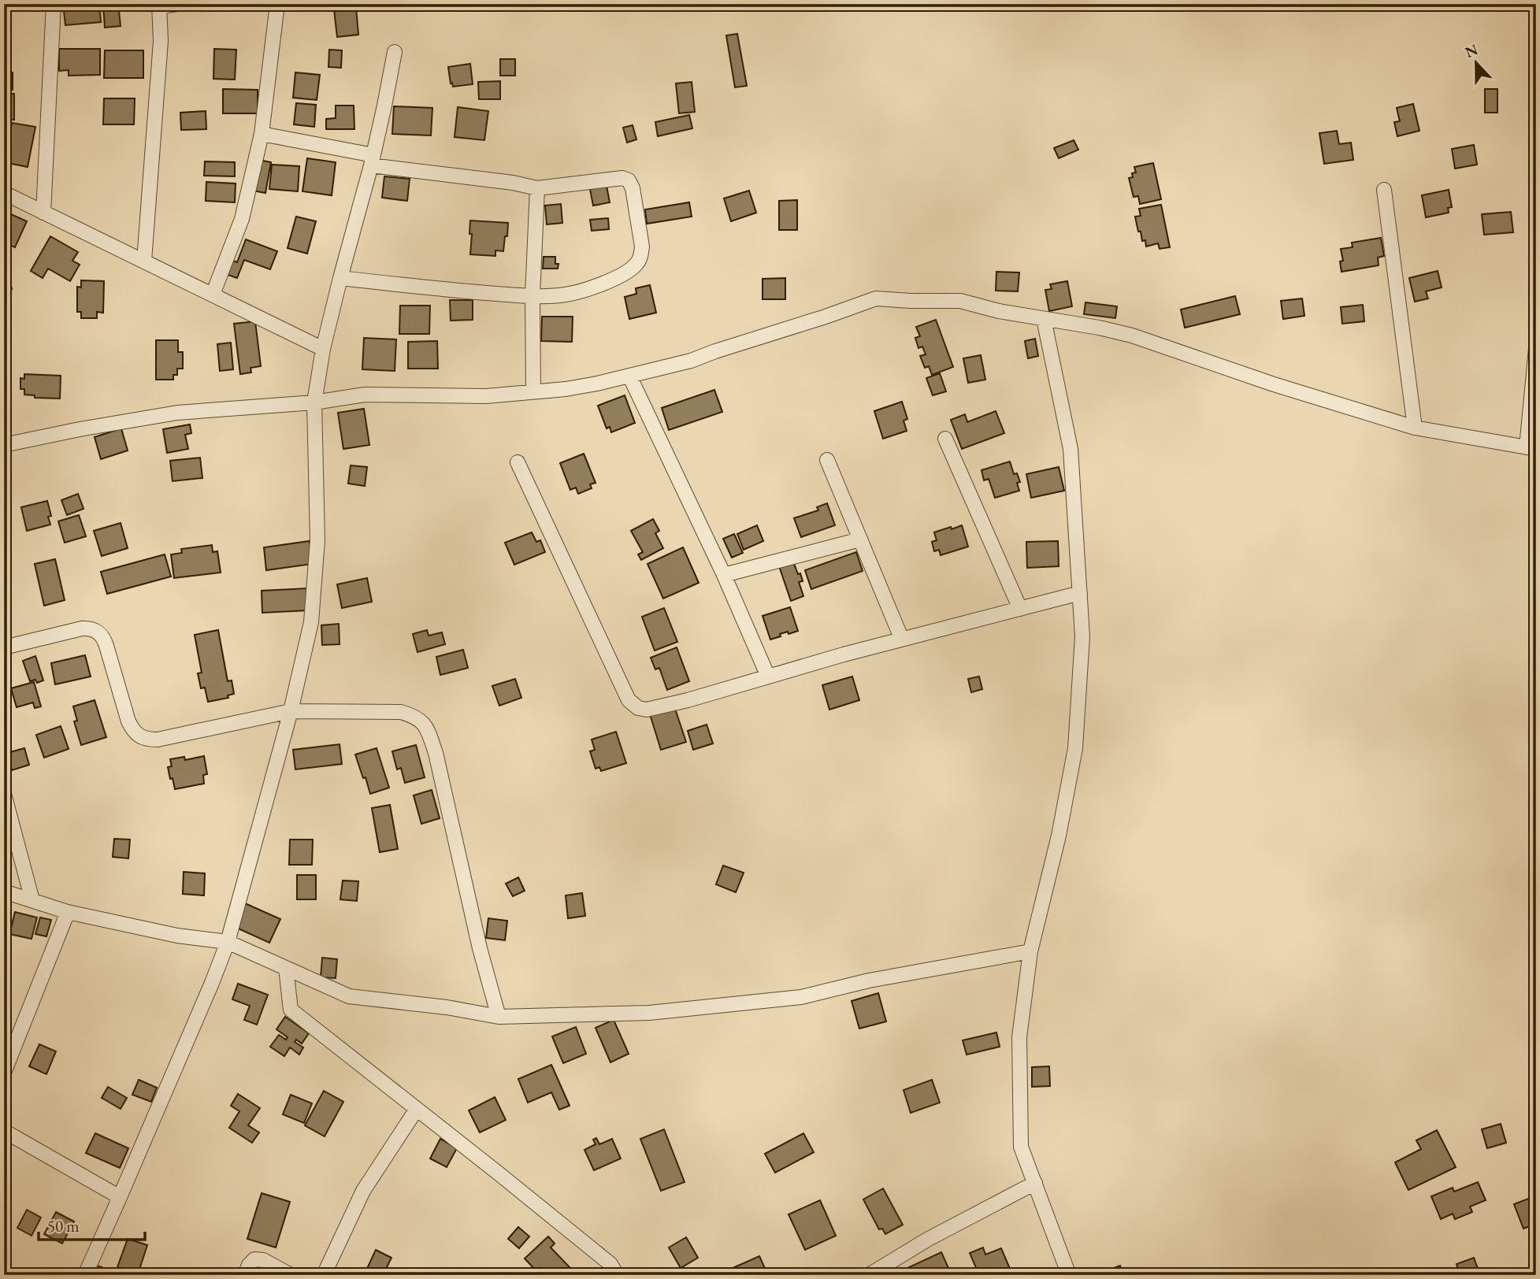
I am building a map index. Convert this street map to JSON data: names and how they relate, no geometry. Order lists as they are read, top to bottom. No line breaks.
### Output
{"scale_bar":"50 m","north":"top"}
